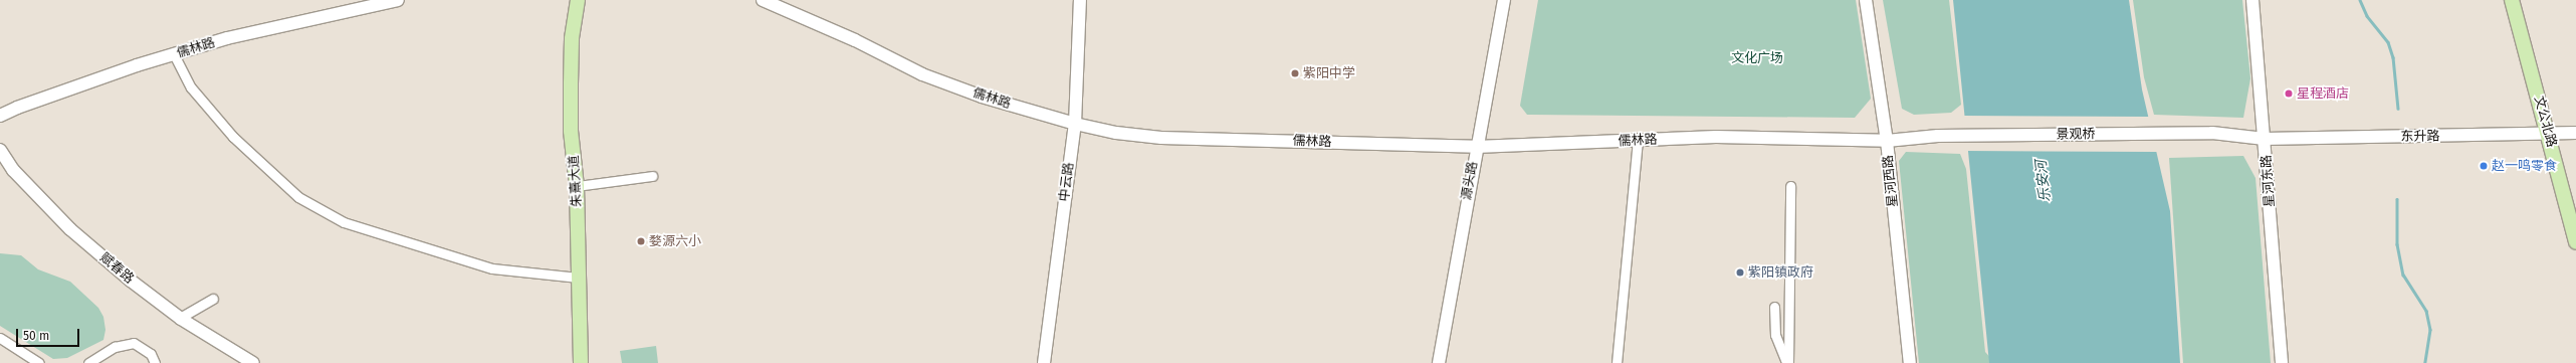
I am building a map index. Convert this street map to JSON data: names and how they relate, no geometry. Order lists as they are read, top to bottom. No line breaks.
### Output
{"streets":{"main road":["儒林路","文公北路","景观桥","东升路","朱熹大道","源头路","星河西路","星河东路","中云路","赋春路"]},"crossings":[["儒林路","景观桥"],["儒林路","源头路"],["儒林路","星河西路"],["儒林路","中云路"],["文公北路","东升路"],["景观桥","东升路"],["景观桥","星河西路"],["景观桥","星河东路"],["东升路","星河东路"]],"water":["乐安河"],"parks":["文化广场"],"places":["紫阳中学","星程酒店","赵一鸣零食","婺源六小","紫阳镇政府"],"scale_bar":"50 m"}
